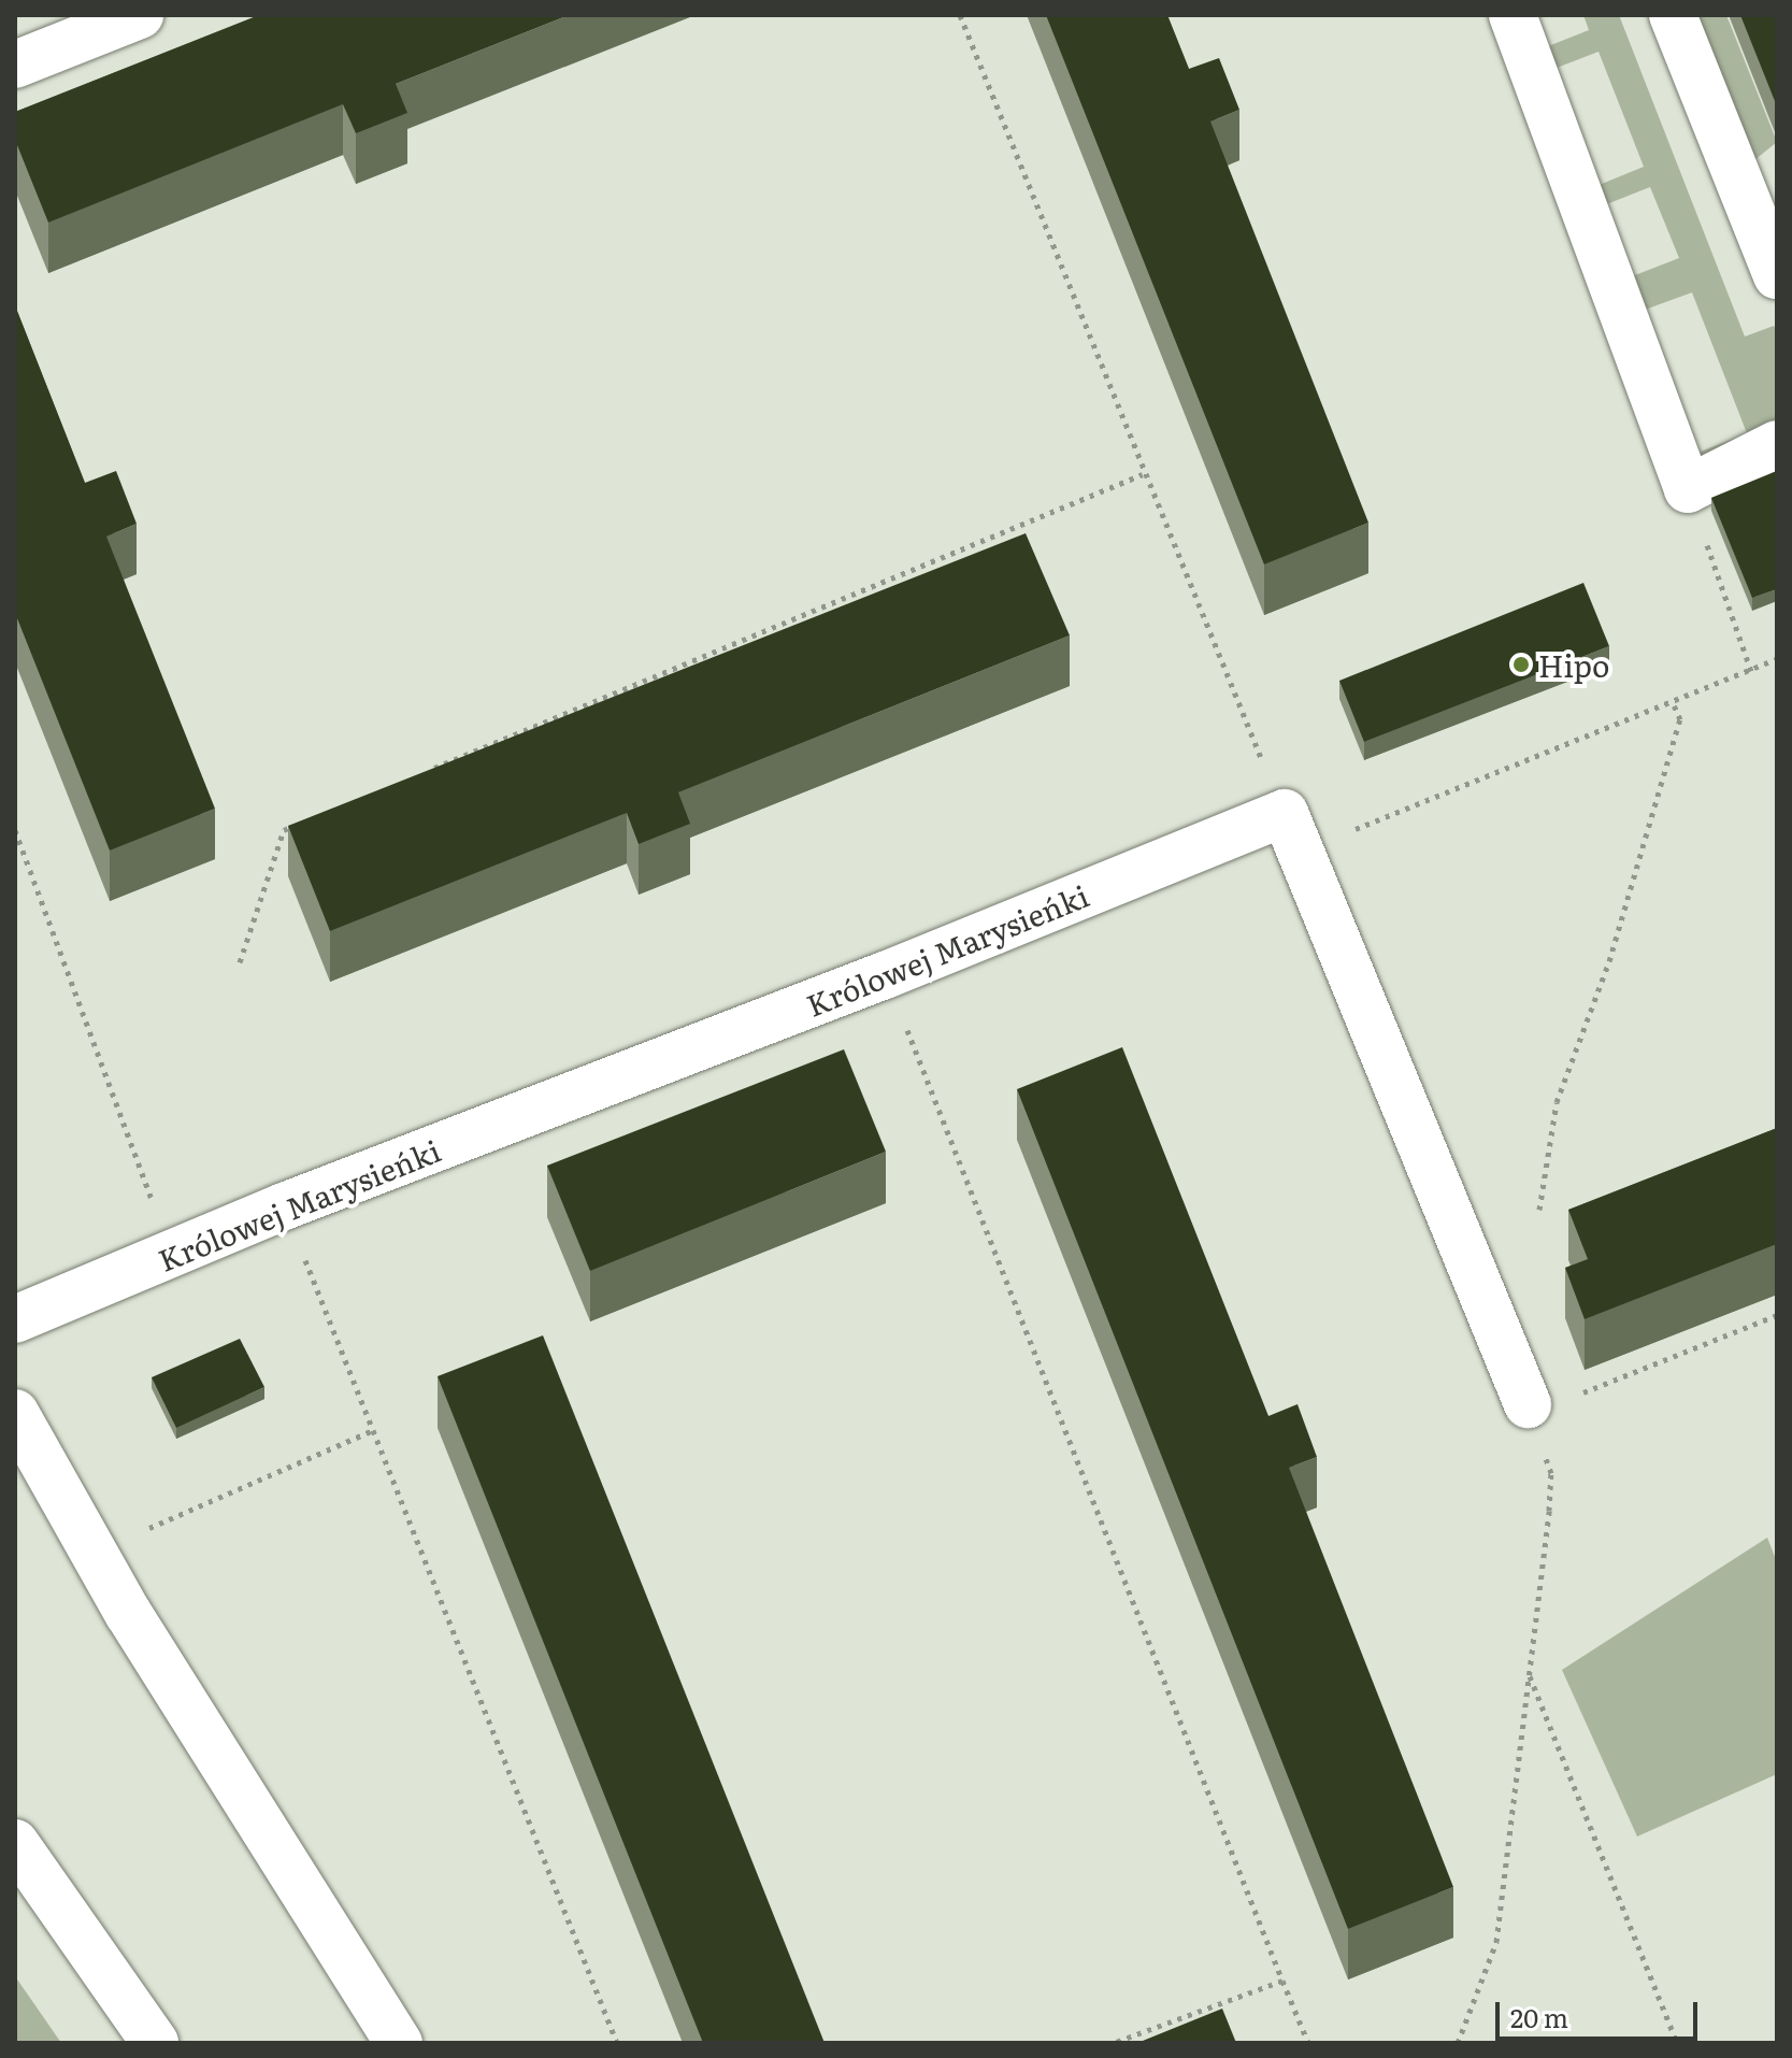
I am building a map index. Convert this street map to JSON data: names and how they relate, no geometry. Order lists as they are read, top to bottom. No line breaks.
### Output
{"streets":{"street":["Królowej Marysieńki"]},"places":["Hipo"],"scale_bar":"20 m"}
